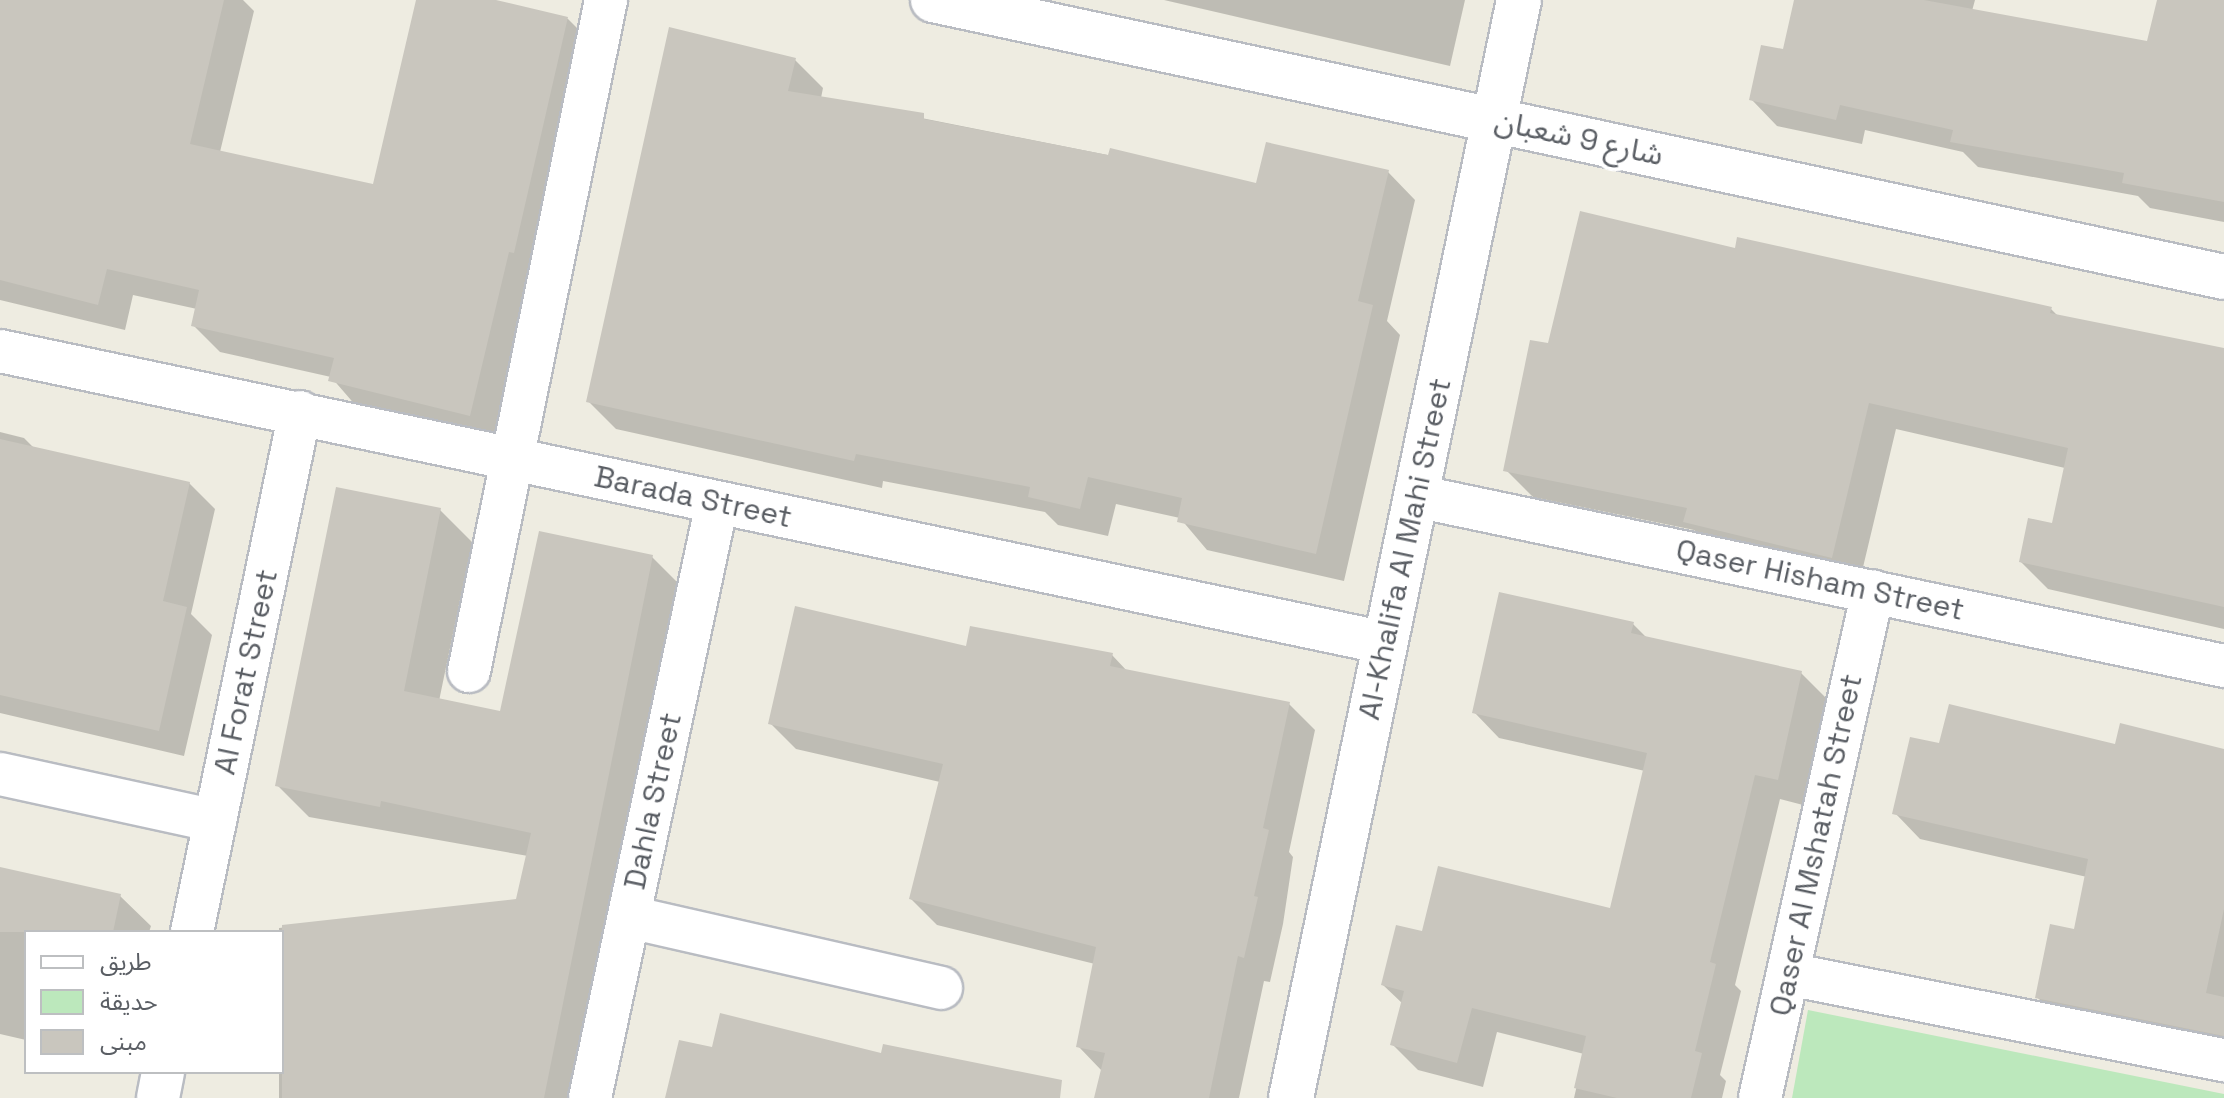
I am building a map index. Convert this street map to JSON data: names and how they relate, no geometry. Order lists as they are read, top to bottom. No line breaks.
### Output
{"streets":{"street":["شارع 9 شعبان","Barada Street","Al-Khalifa Al Mahi Street","Qaser Hisham Street","Al Forat Street","Dahla Street","Qaser Al Mshatah Street"]},"crossings":[["شارع 9 شعبان","Al-Khalifa Al Mahi Street"],["Barada Street","Al-Khalifa Al Mahi Street"],["Barada Street","Al Forat Street"],["Barada Street","Dahla Street"],["Al-Khalifa Al Mahi Street","Qaser Hisham Street"],["Qaser Hisham Street","Qaser Al Mshatah Street"]],"legend":["طريق","حديقة","مبنى"]}
